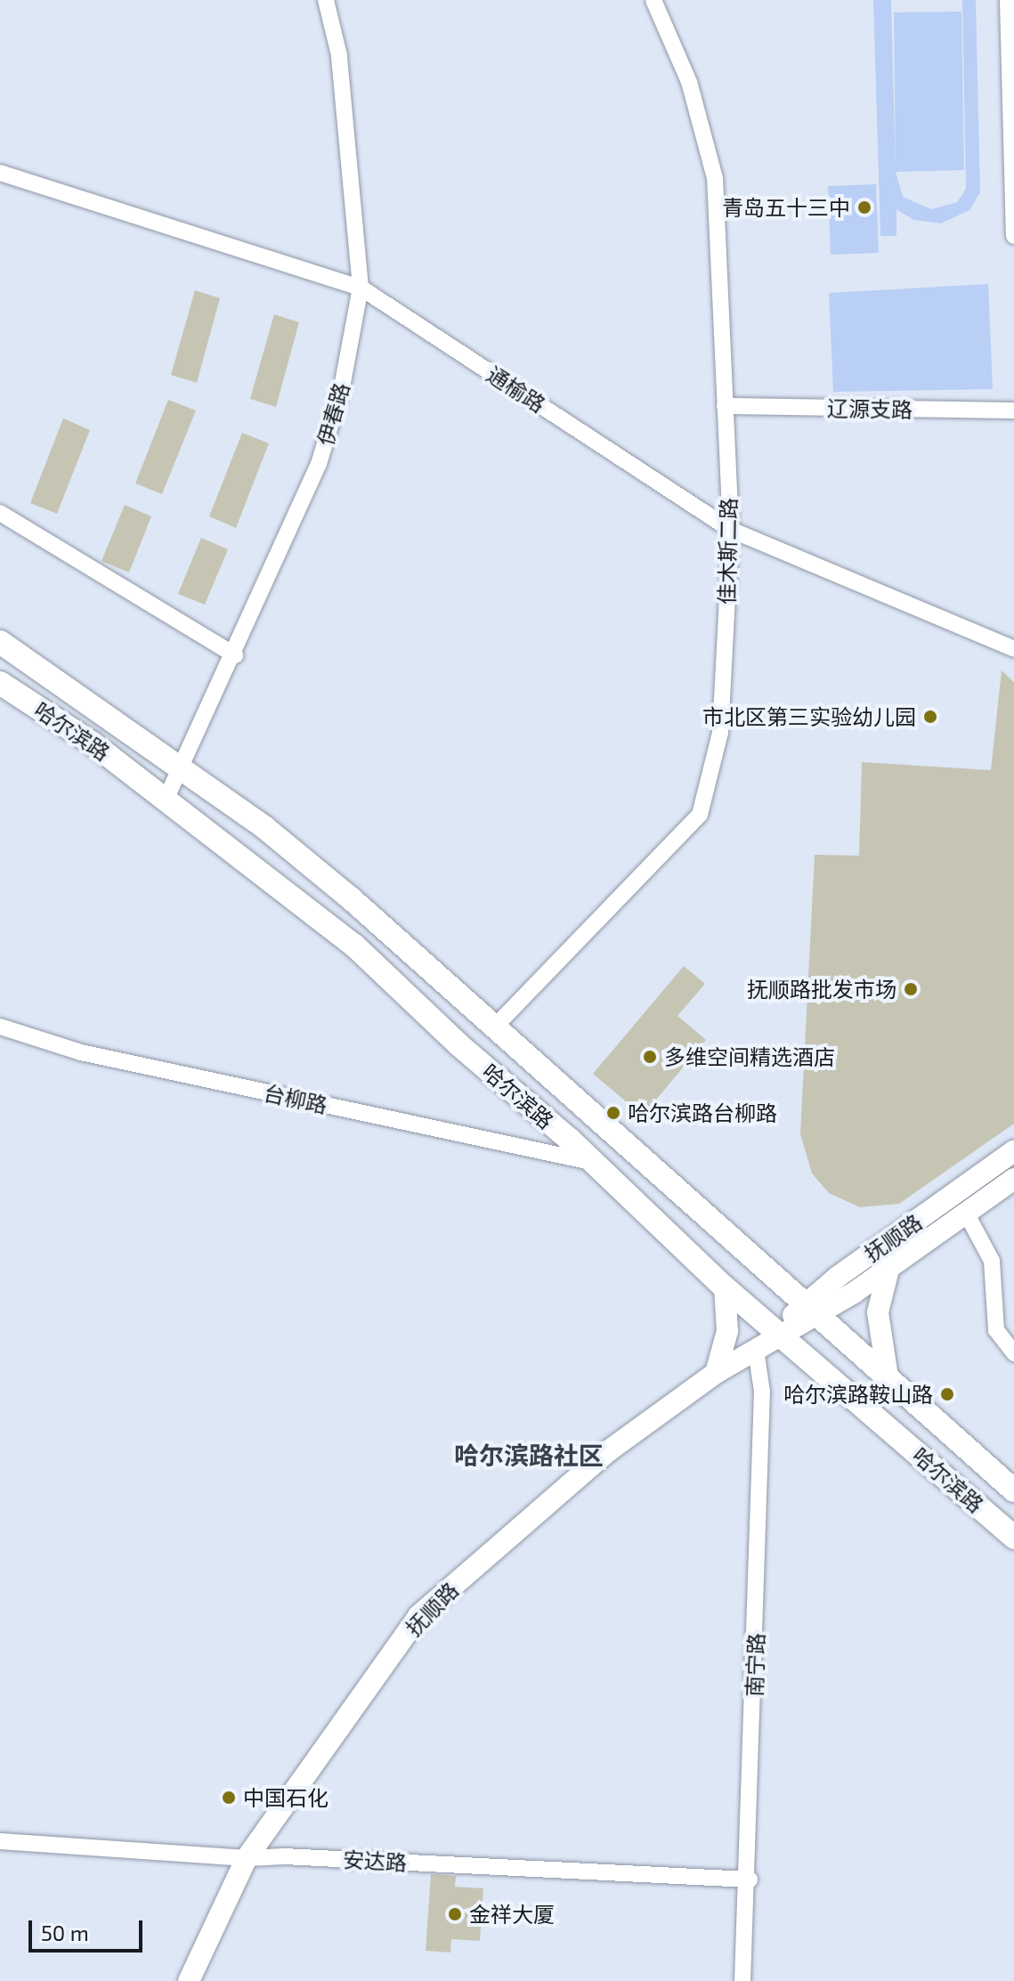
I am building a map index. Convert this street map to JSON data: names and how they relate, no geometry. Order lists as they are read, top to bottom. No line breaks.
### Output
{"streets":{"highway":["哈尔滨路"],"main road":["抚顺路"],"street":["通榆路","辽源支路","伊春路","佳木斯二路","台柳路","南宁路","安达路"]},"crossings":[["通榆路","伊春路"],["通榆路","佳木斯二路"],["辽源支路","佳木斯二路"],["伊春路","哈尔滨路"],["佳木斯二路","哈尔滨路"],["哈尔滨路","台柳路"],["哈尔滨路","抚顺路"],["抚顺路","南宁路"],["抚顺路","安达路"],["南宁路","安达路"]],"districts":["哈尔滨路社区"],"places":["青岛五十三中","市北区第三实验幼儿园","抚顺路批发市场","多维空间精选酒店","哈尔滨路台柳路","哈尔滨路鞍山路","中国石化","金祥大厦"],"scale_bar":"50 m"}
